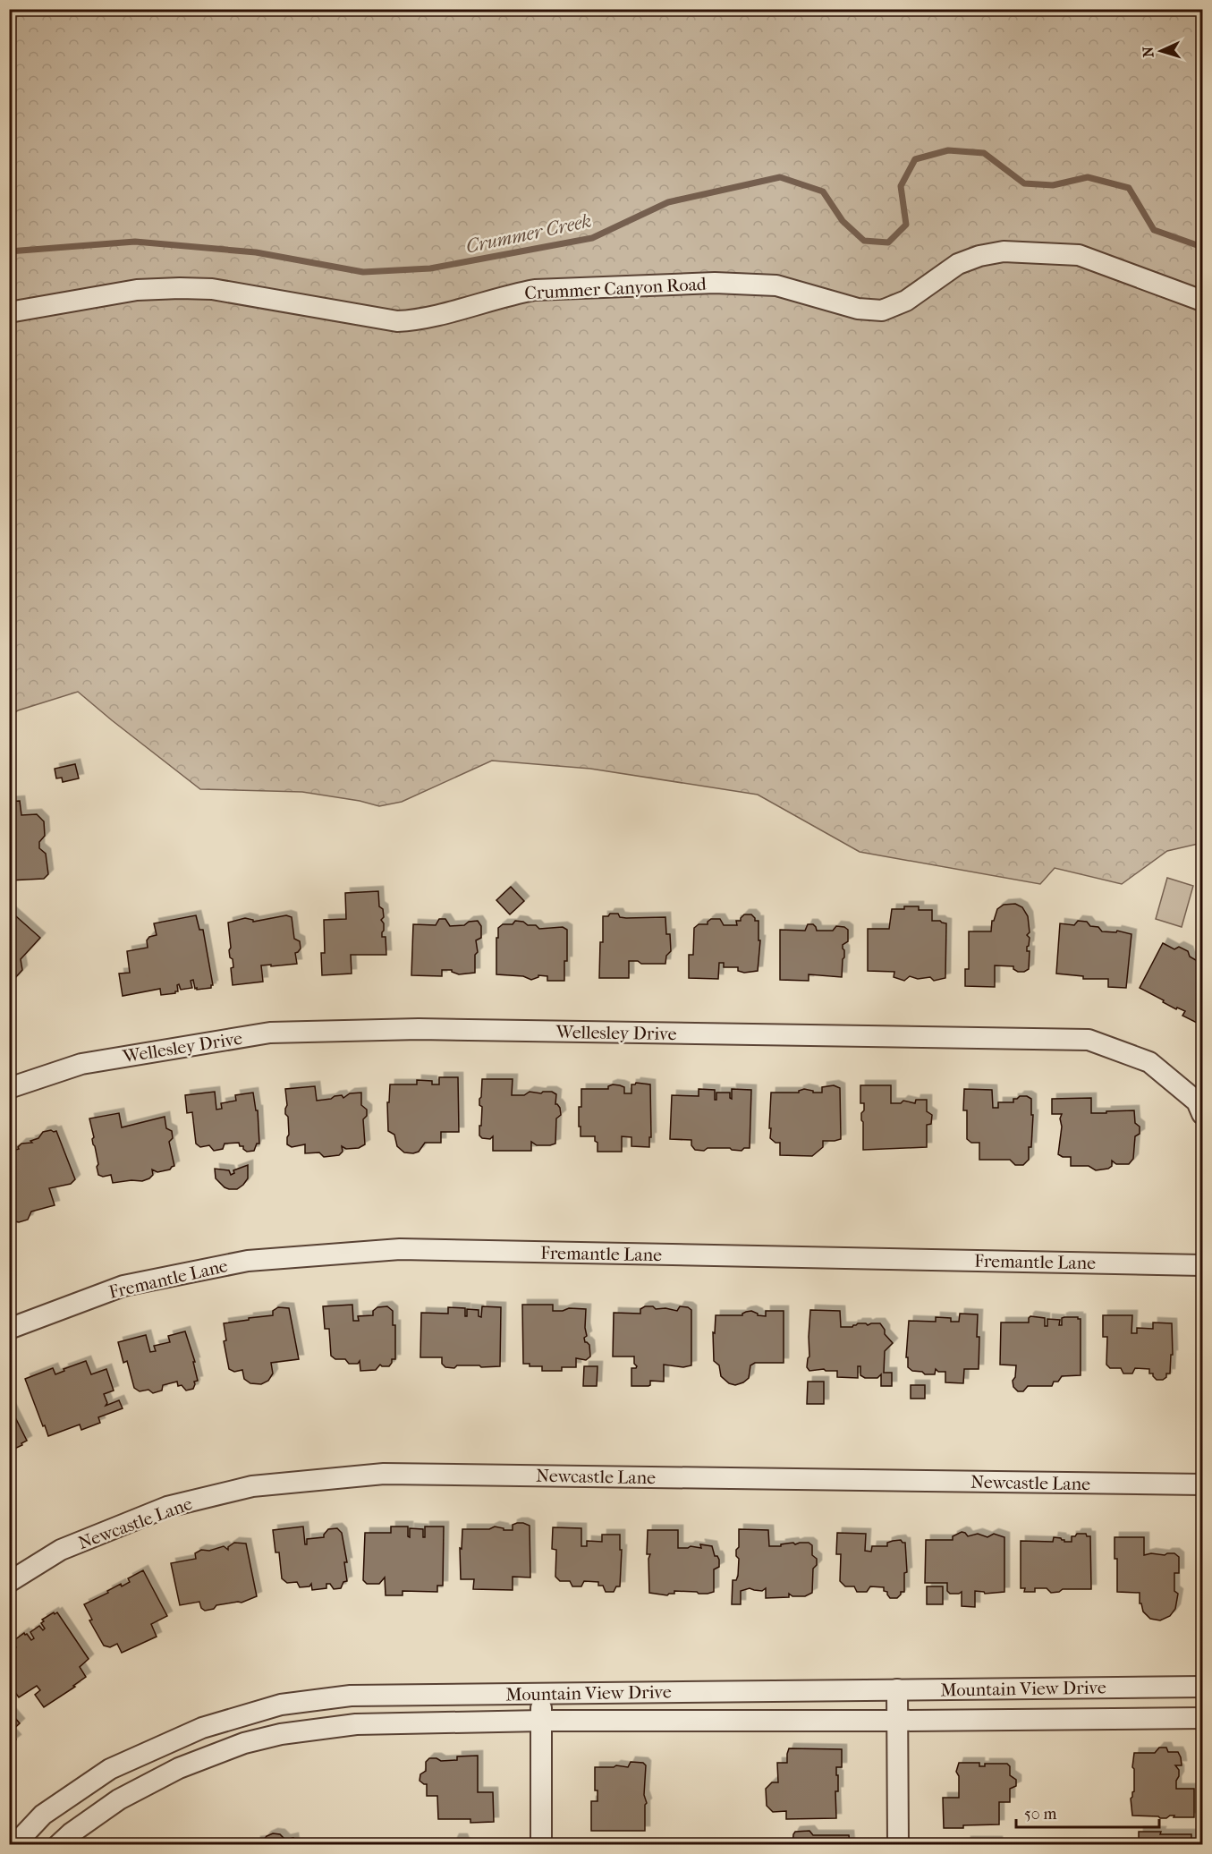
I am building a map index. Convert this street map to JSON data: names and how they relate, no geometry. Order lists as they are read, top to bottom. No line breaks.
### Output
{"streets":{"street":["Crummer Canyon Road","Wellesley Drive","Fremantle Lane","Newcastle Lane","Mountain View Drive"]},"water":["Crummer Creek"],"scale_bar":"50 m","north":"left"}
